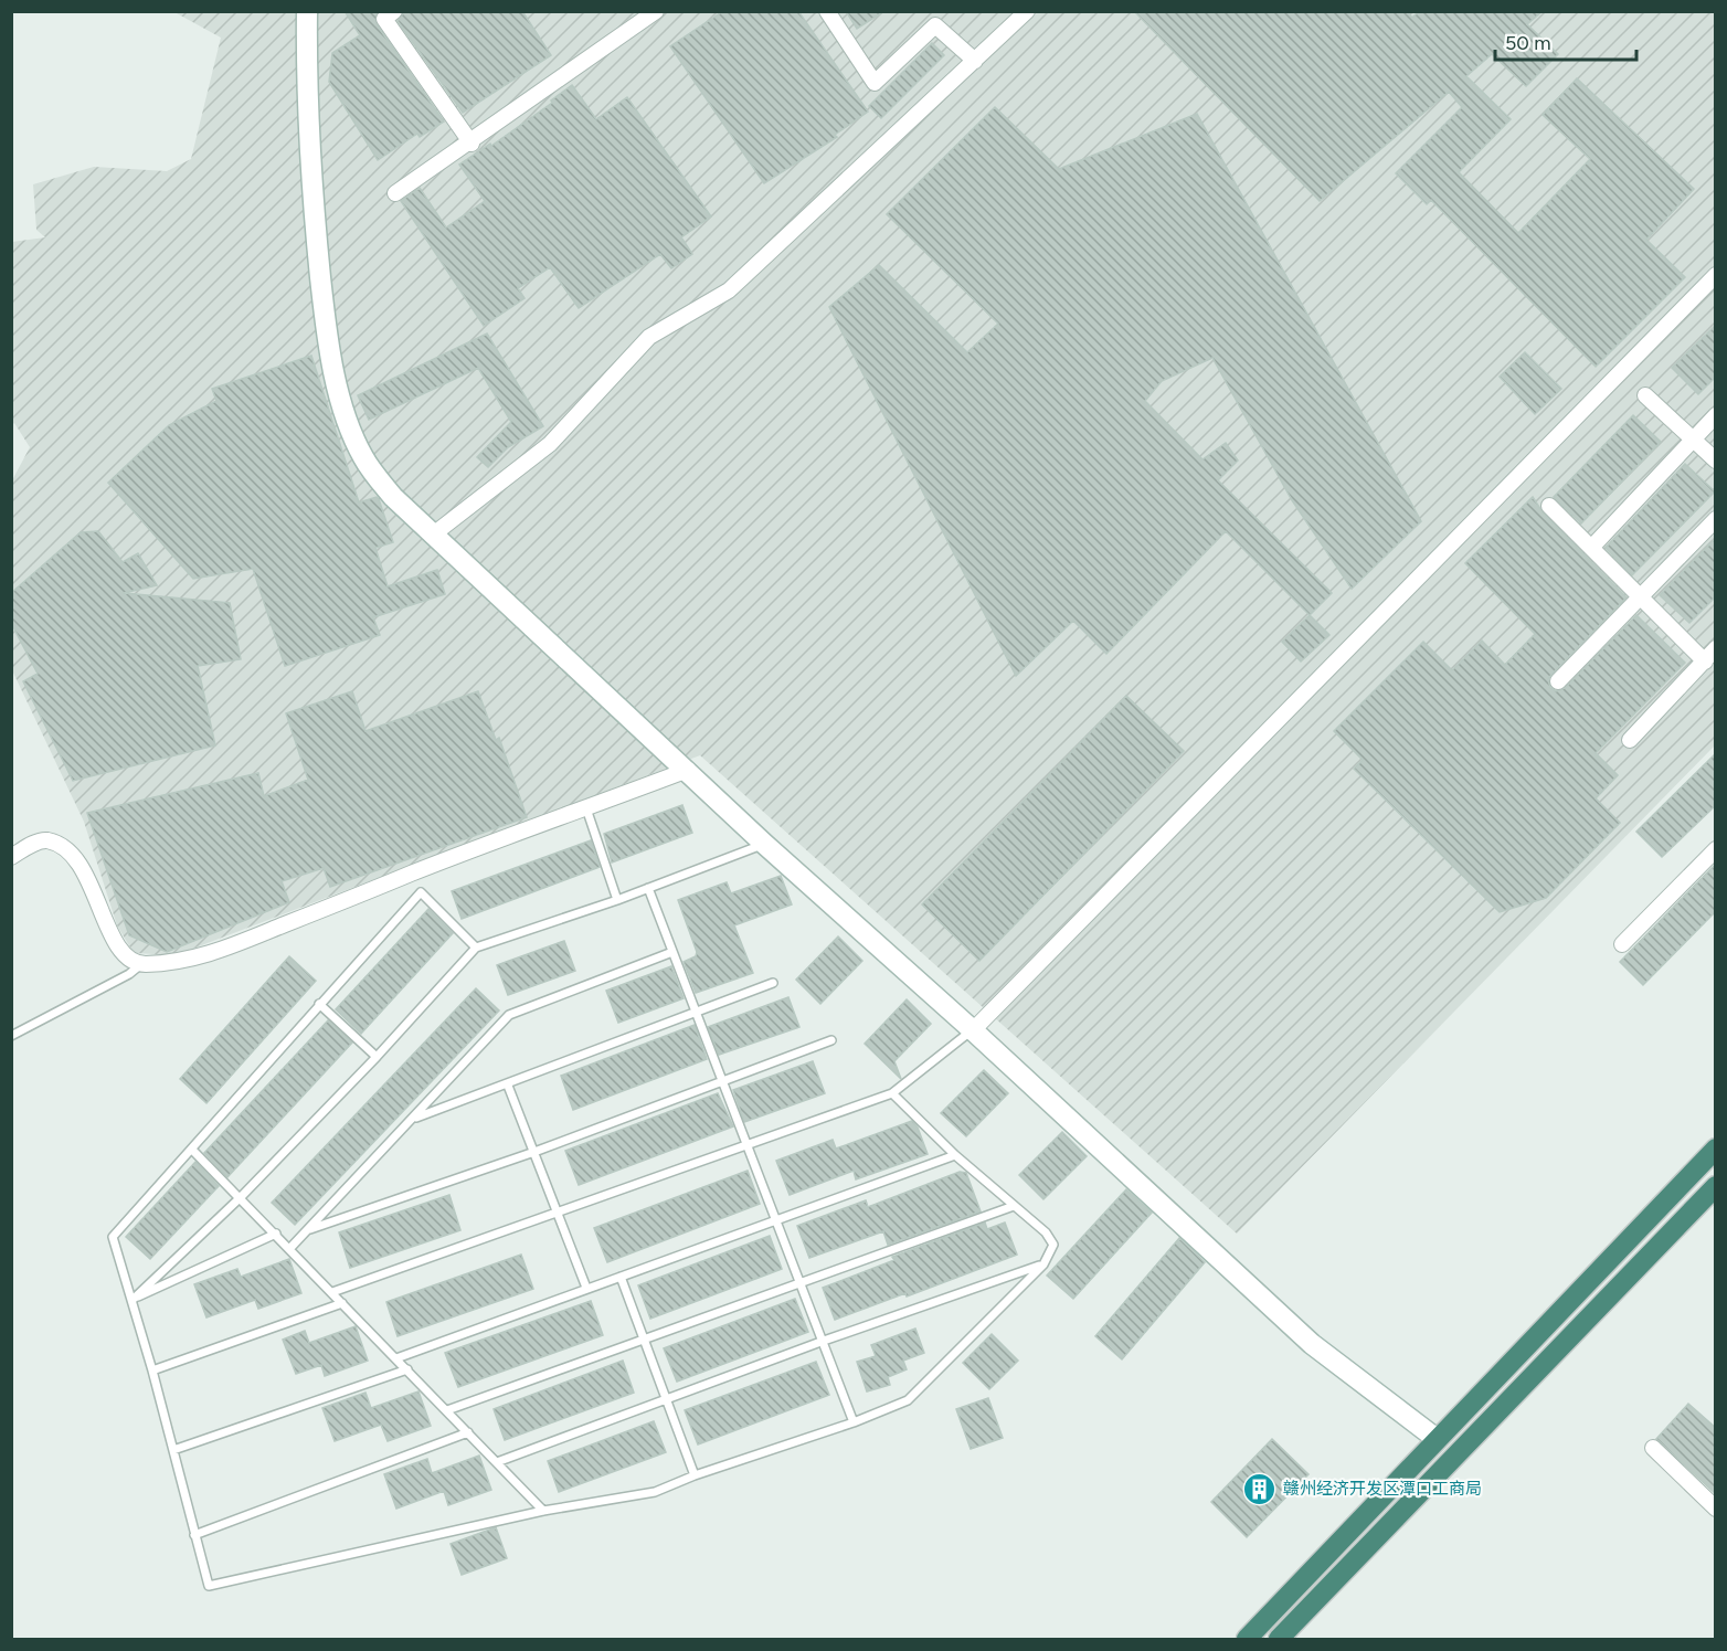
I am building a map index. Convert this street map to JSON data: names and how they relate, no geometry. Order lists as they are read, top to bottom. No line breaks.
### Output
{"places":{"building":["赣州经济开发区潭口工商局"]},"scale_bar":"50 m"}
